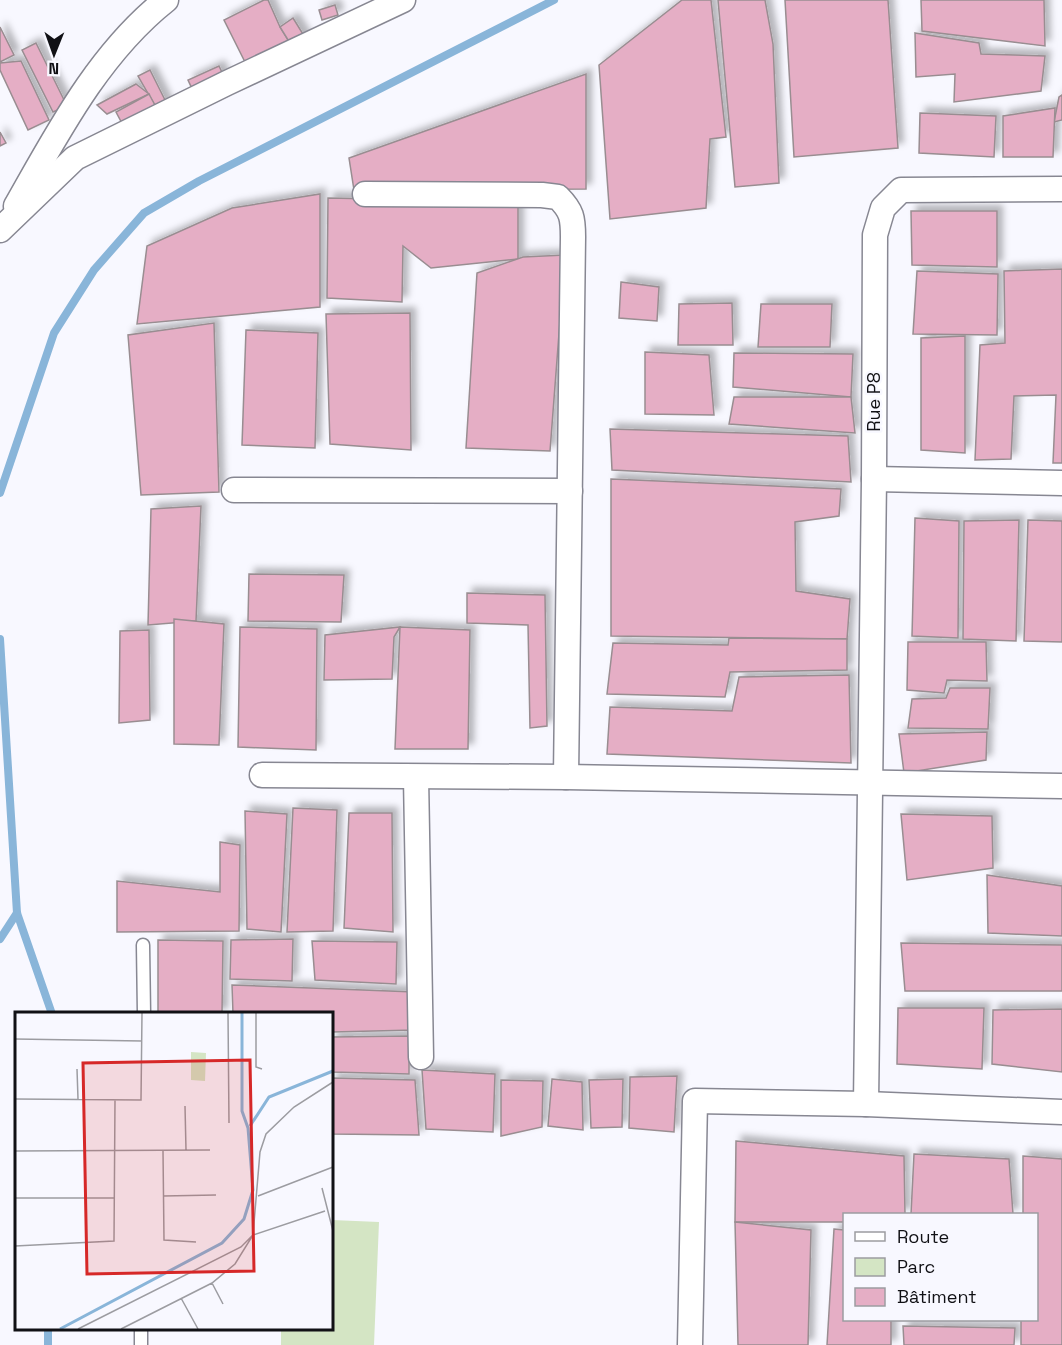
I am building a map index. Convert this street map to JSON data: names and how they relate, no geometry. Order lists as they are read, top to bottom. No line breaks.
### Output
{"streets":{"street":["Rue P8"]},"legend":["Route","Parc","Bâtiment"],"north":"bottom"}
